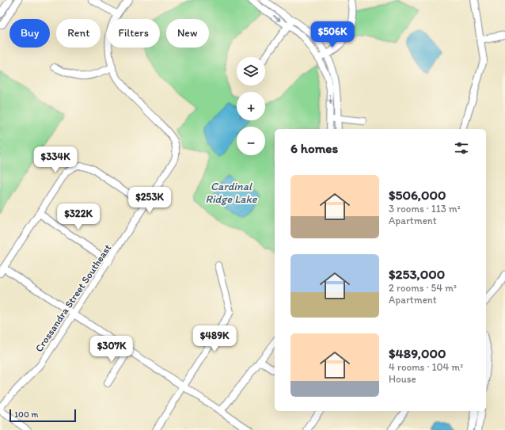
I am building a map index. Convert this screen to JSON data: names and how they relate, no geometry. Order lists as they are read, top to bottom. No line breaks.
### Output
{"streets":{"street":["Crossandra Street Southeast"]},"water":["Cardinal Ridge Lake"],"scale_bar":"100 m","page":{"chip":["Buy","Rent","Filters","New"],"price":["$506K","$334K","$253K","$322K","$489K","$307K"],"map_buttons":["+","−"],"heading":"6 homes","list":[{"name":"$506,000","note":"3 rooms · 113 m² · Apartment"},{"name":"$253,000","note":"2 rooms · 54 m² · Apartment"},{"name":"$489,000","note":"4 rooms · 104 m² · House"}],"scale":"100 m"}}
